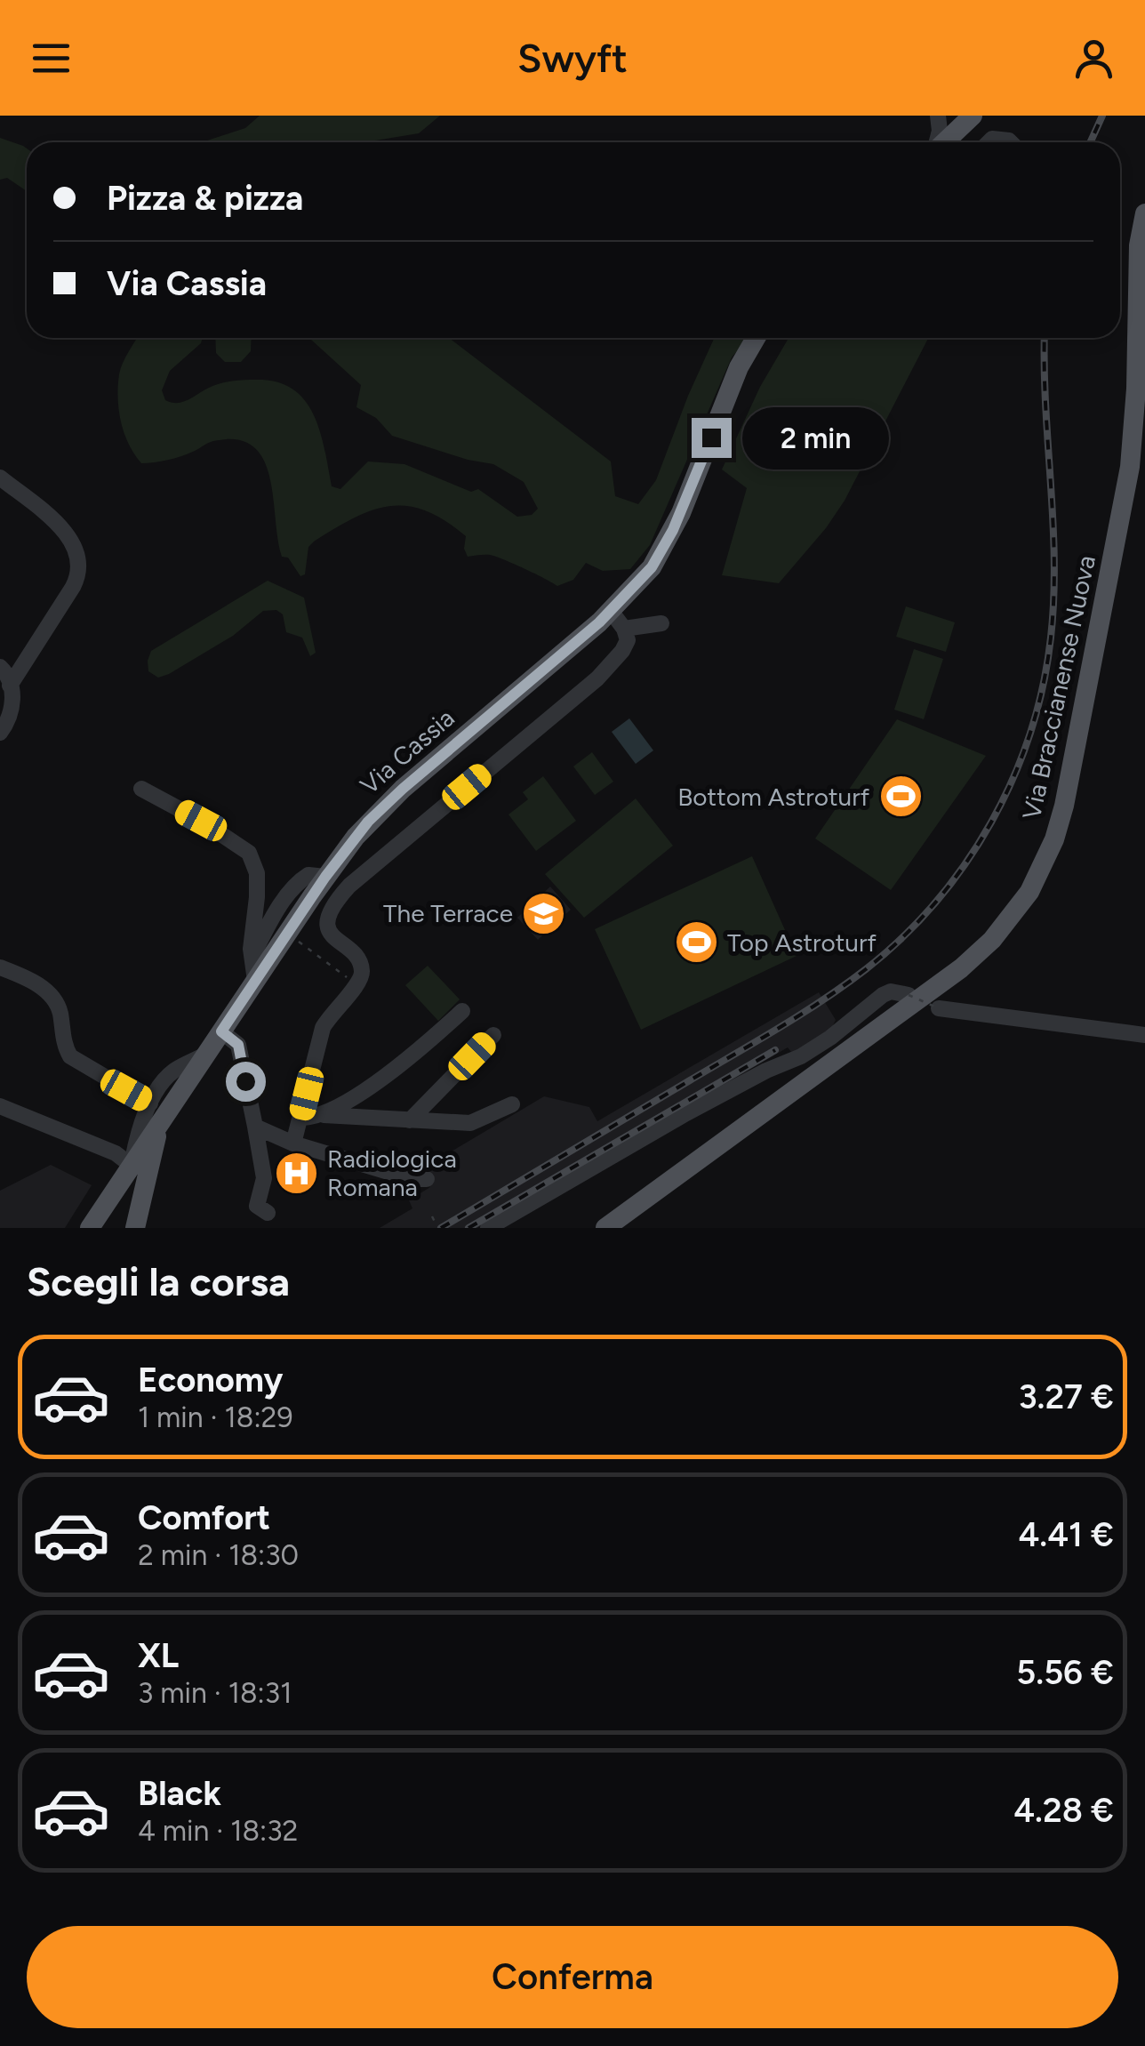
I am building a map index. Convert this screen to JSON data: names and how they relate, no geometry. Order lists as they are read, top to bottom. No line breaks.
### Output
{"streets":{"main road":["Via Braccianense Nuova","Via Cassia"]},"places":{"sports":["Bottom Astroturf","Top Astroturf"],"school or university":["The Terrace"],"hospital":["Radiologica Romana"]},"page":{"header":"Swyft","banner":["Pizza & pizza","Via Cassia"],"bubble":"2 min","heading":"Scegli la corsa","list":[{"name":"Economy","note":"1 min · 18:29","value":"3.27 €"},{"name":"Comfort","note":"2 min · 18:30","value":"4.41 €"},{"name":"XL","note":"3 min · 18:31","value":"5.56 €"},{"name":"Black","note":"4 min · 18:32","value":"4.28 €"}],"buttons":"Conferma"}}
